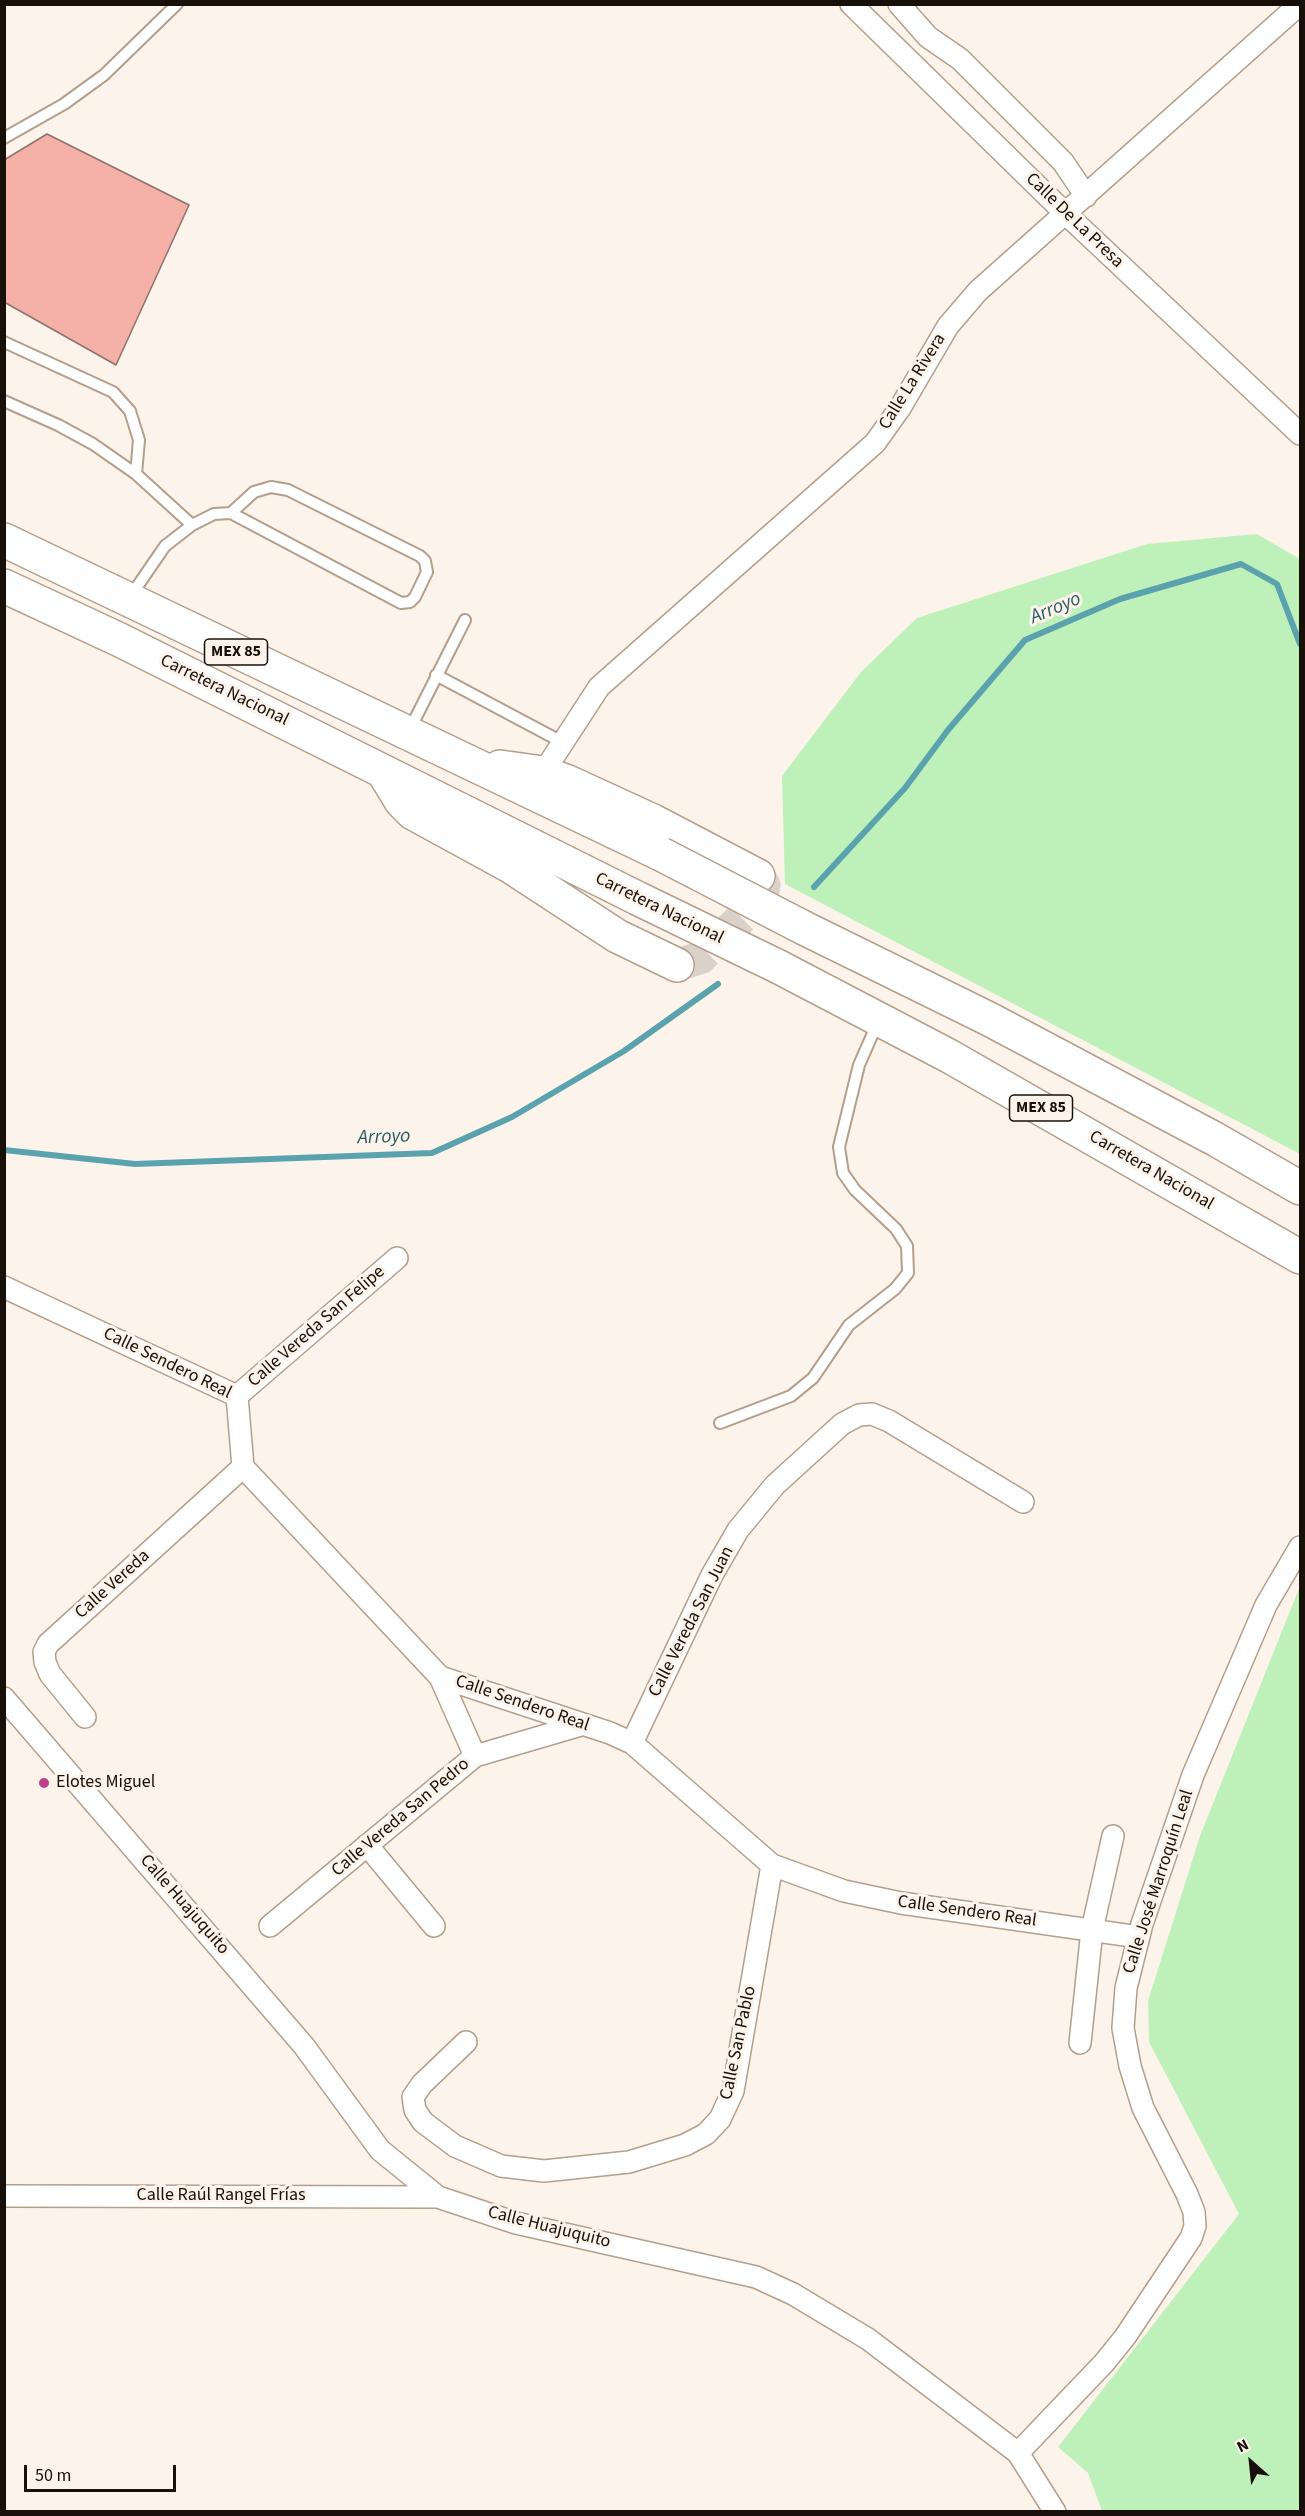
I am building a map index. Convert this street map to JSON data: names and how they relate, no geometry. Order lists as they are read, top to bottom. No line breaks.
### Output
{"streets":{"highway":["MEX 85","Carretera Nacional"],"street":["Calle De La Presa","Calle La Rivera","Calle Vereda San Felipe","Calle Sendero Real","Calle Vereda","Calle Vereda San Juan","Calle Vereda San Pedro","Calle José Marroquín Leal","Calle Huajuquito","Calle San Pablo","Calle Raúl Rangel Frías"]},"crossings":[["Calle De La Presa","Calle La Rivera"],["Calle La Rivera","MEX 85"],["Calle Vereda San Felipe","Calle Sendero Real"],["Calle Sendero Real","Calle Vereda"],["Calle Sendero Real","Calle Vereda San Juan"],["Calle Sendero Real","Calle Vereda San Pedro"],["Calle Sendero Real","Calle José Marroquín Leal"],["Calle Sendero Real","Calle San Pablo"],["Calle José Marroquín Leal","Calle Huajuquito"],["Calle Huajuquito","Calle Raúl Rangel Frías"]],"water":["Arroyo"],"places":["Elotes Miguel"],"scale_bar":"50 m","north":"top left"}
